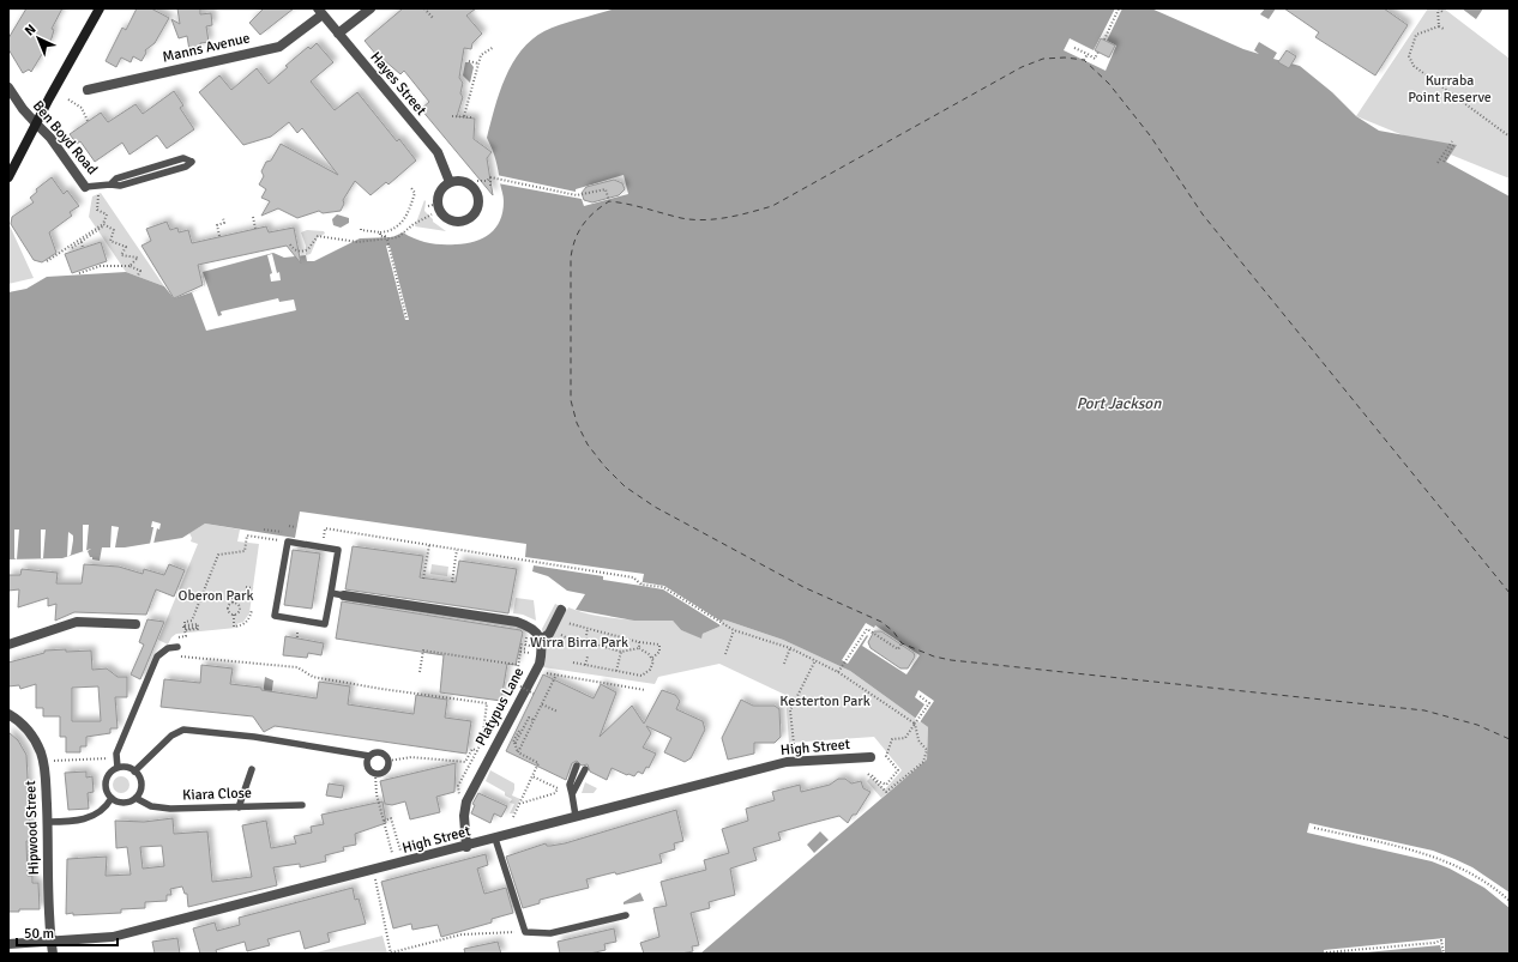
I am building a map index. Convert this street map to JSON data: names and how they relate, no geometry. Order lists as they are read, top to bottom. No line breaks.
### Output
{"streets":{"street":["Manns Avenue","Hayes Street","Ben Boyd Road","Platypus Lane","High Street","Hipwood Street"],"lane":["Kiara Close"]},"crossings":[["Manns Avenue","Hayes Street"],["Platypus Lane","High Street"],["High Street","Hipwood Street"]],"water":["Port Jackson"],"parks":["Kurraba Point Reserve","Oberon Park","Wirra Birra Park","Kesterton Park"],"scale_bar":"50 m","north":"top left"}
